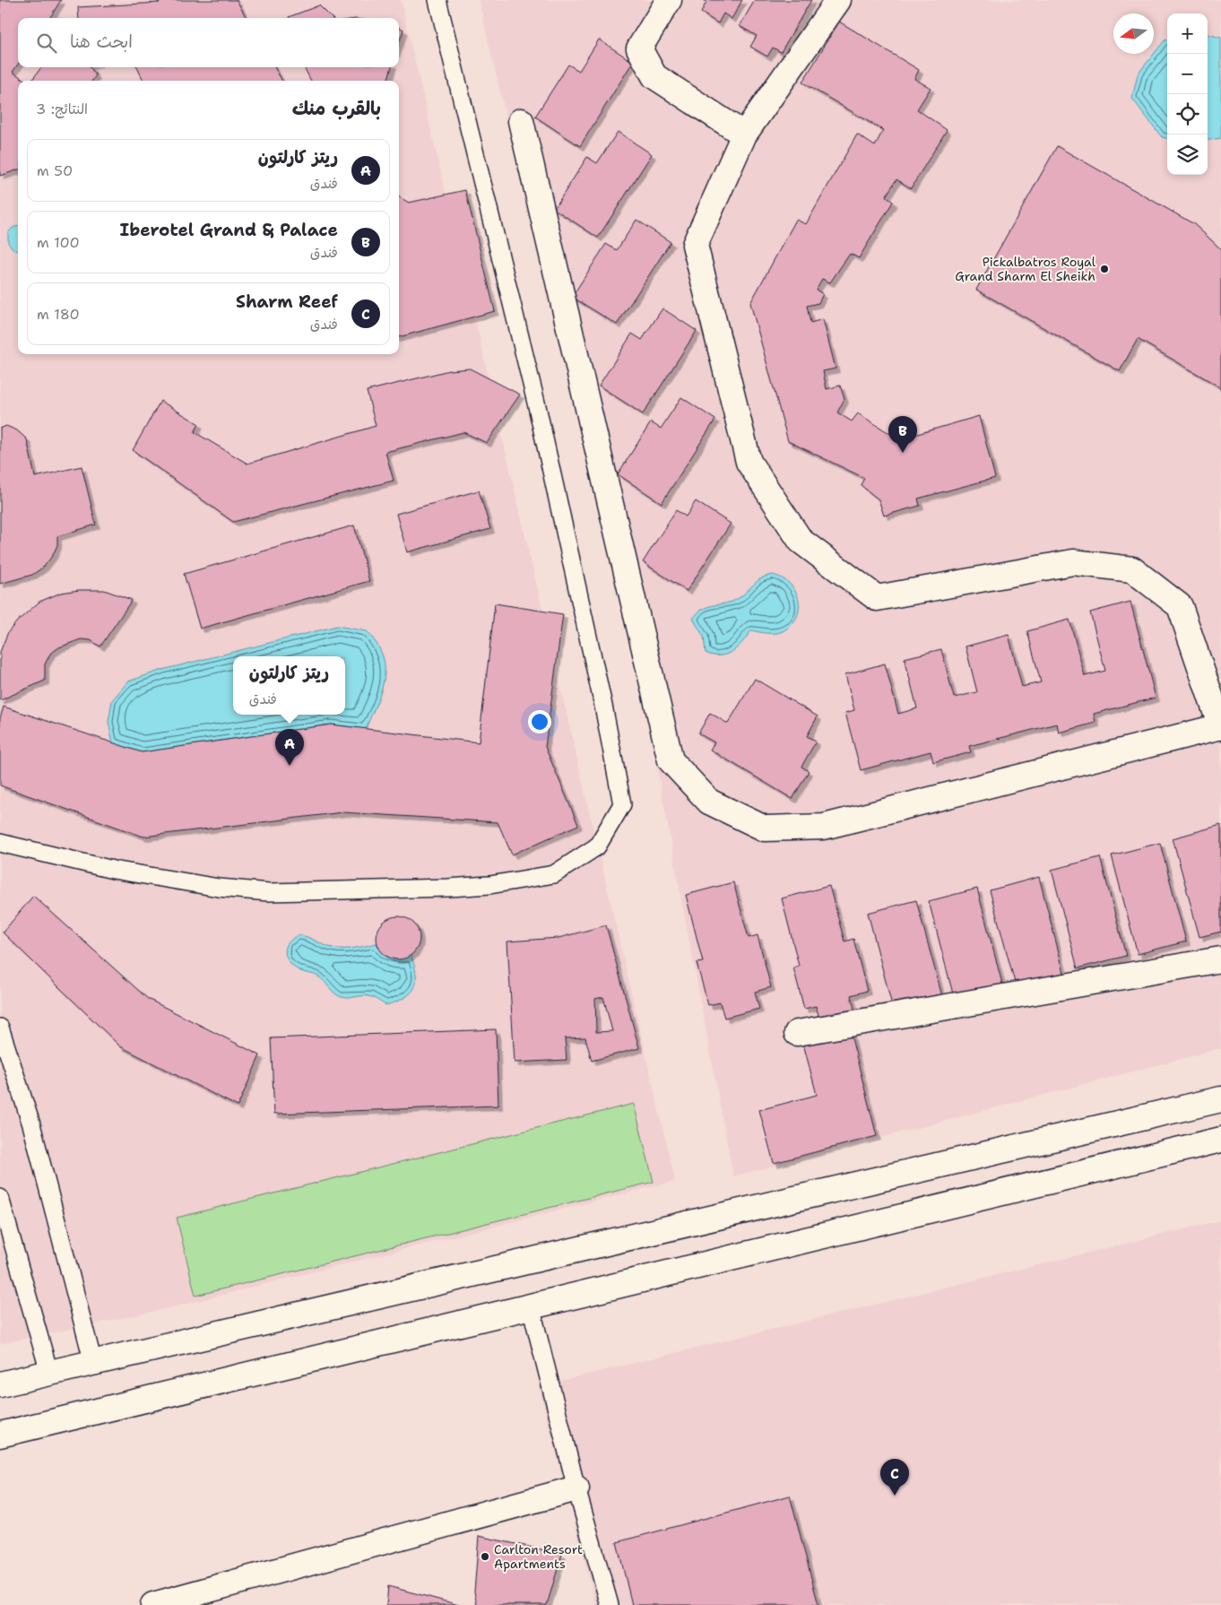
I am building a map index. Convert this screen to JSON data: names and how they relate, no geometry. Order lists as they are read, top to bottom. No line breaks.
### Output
{"places":["Pickalbatros Royal Grand Sharm El Sheikh","Carlton Resort Apartments"],"north":"left","page":{"map_buttons":["+","−"],"search":"ابحث هنا","heading":["بالقرب منك","النتائج: 3"],"list":[{"mark":"A","name":"ريتز كارلتون","note":"فندق","value":"50 m"},{"mark":"B","name":"Iberotel Grand & Palace","note":"فندق","value":"100 m"},{"mark":"C","name":"Sharm Reef","note":"فندق","value":"180 m"}],"pins":["B","A","C"],"popup":["ريتز كارلتون","فندق"]}}
